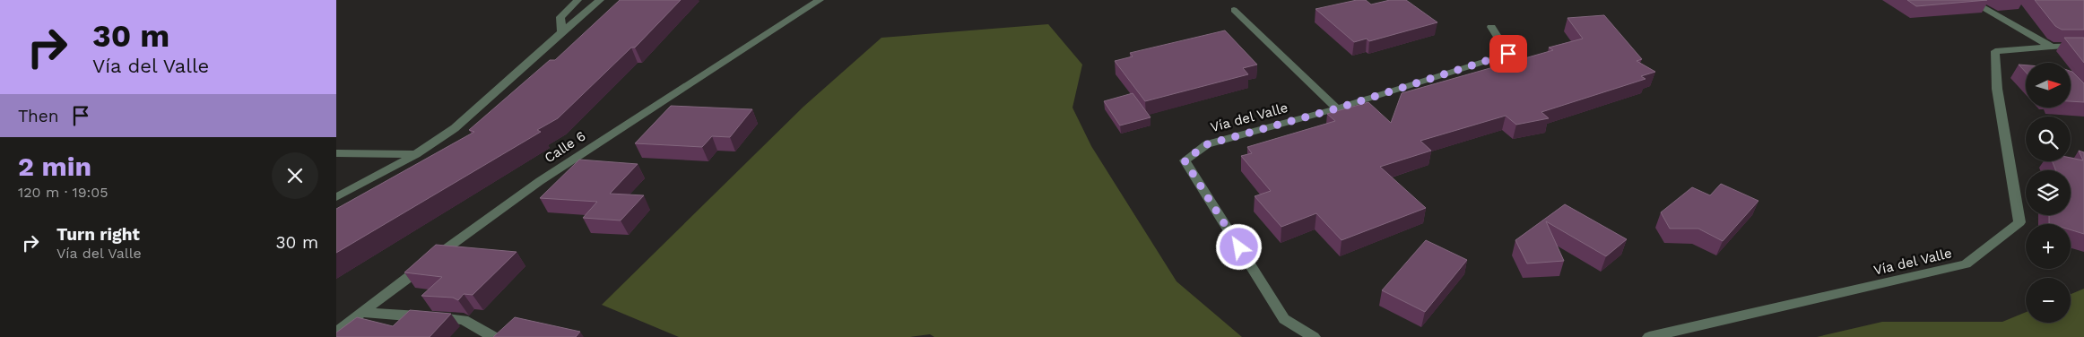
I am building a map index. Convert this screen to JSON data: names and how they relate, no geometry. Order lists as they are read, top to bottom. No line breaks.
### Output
{"streets":{"street":["Vía del Valle","Calle 6"]},"north":"right","page":{"turn":["30 m","Vía del Valle"],"map_buttons":["+","−"],"then":"Then","heading":["2 min","120 m · 19:05"],"list":[{"name":"Turn right","note":"Vía del Valle","value":"30 m"}]}}
